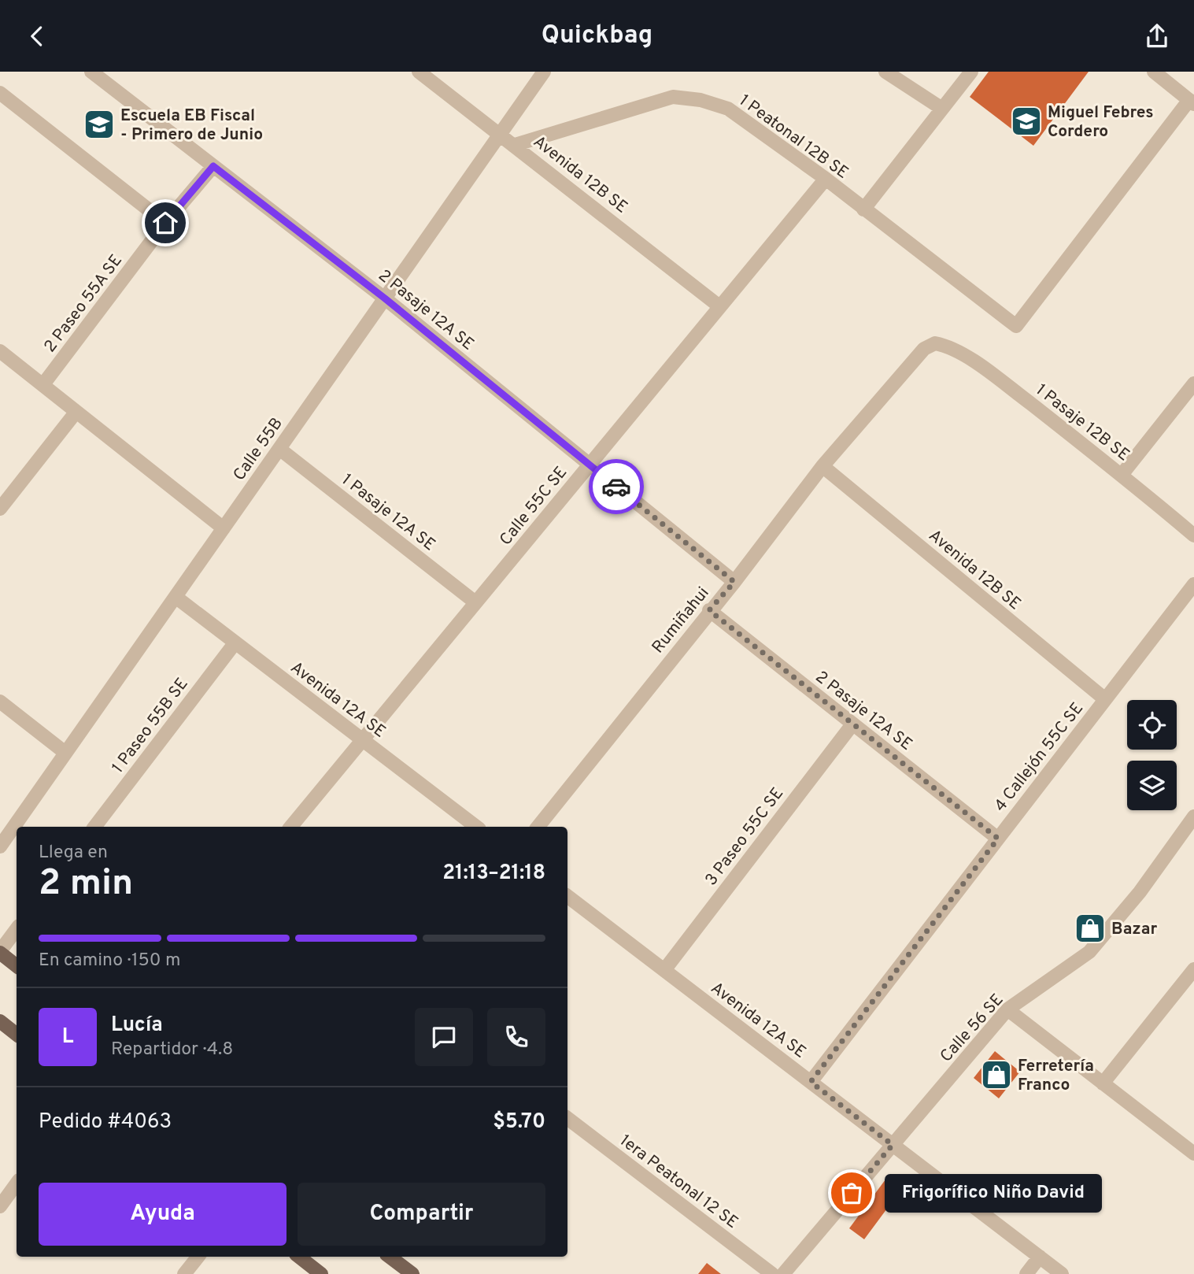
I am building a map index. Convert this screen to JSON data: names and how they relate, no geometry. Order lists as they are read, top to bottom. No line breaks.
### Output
{"streets":{"street":["1 Peatonal 12B SE","Avenida 12B SE","2 Paseo 55A SE","2 Pasaje 12A SE","1 Pasaje 12B SE","Calle 55B","Calle 55C SE","1 Pasaje 12A SE","Rumiñahui","Avenida 12A SE","1 Paseo 55B SE","4 Callejón 55C SE","3 Paseo 55C SE","Calle 56 SE","1era Peatonal 12 SE"]},"crossings":[["1 Peatonal 12B SE","Avenida 12B SE"],["1 Peatonal 12B SE","Calle 55C SE"],["Avenida 12B SE","Calle 55B"],["Avenida 12B SE","Calle 55C SE"],["Avenida 12B SE","Rumiñahui"],["Avenida 12B SE","4 Callejón 55C SE"],["2 Paseo 55A SE","2 Pasaje 12A SE"],["2 Pasaje 12A SE","Calle 55B"],["2 Pasaje 12A SE","Calle 55C SE"],["2 Pasaje 12A SE","Rumiñahui"],["2 Pasaje 12A SE","4 Callejón 55C SE"],["2 Pasaje 12A SE","3 Paseo 55C SE"],["1 Pasaje 12B SE","Rumiñahui"],["Calle 55B","1 Pasaje 12A SE"],["Calle 55B","Avenida 12A SE"],["Calle 55C SE","1 Pasaje 12A SE"],["Calle 55C SE","Avenida 12A SE"],["Avenida 12A SE","1 Paseo 55B SE"],["Avenida 12A SE","4 Callejón 55C SE"],["Avenida 12A SE","3 Paseo 55C SE"],["Avenida 12A SE","Calle 56 SE"]],"places":{"school or university":["Miguel Febres Cordero","Escuela EB Fiscal - Primero de Junio"],"shop":["Bazar","Ferretería Franco"],"other":["Frigorífico Niño David"]},"page":{"header":"Quickbag","heading":["2 min","Llega en","21:13–21:18"],"panel":["Lucía","Repartidor · 4.8","Pedido #4063","$5.70"],"bar":"En camino · 150 m","round":"L","buttons":["Ayuda","Compartir"],"bubble":"Frigorífico Niño David"}}
